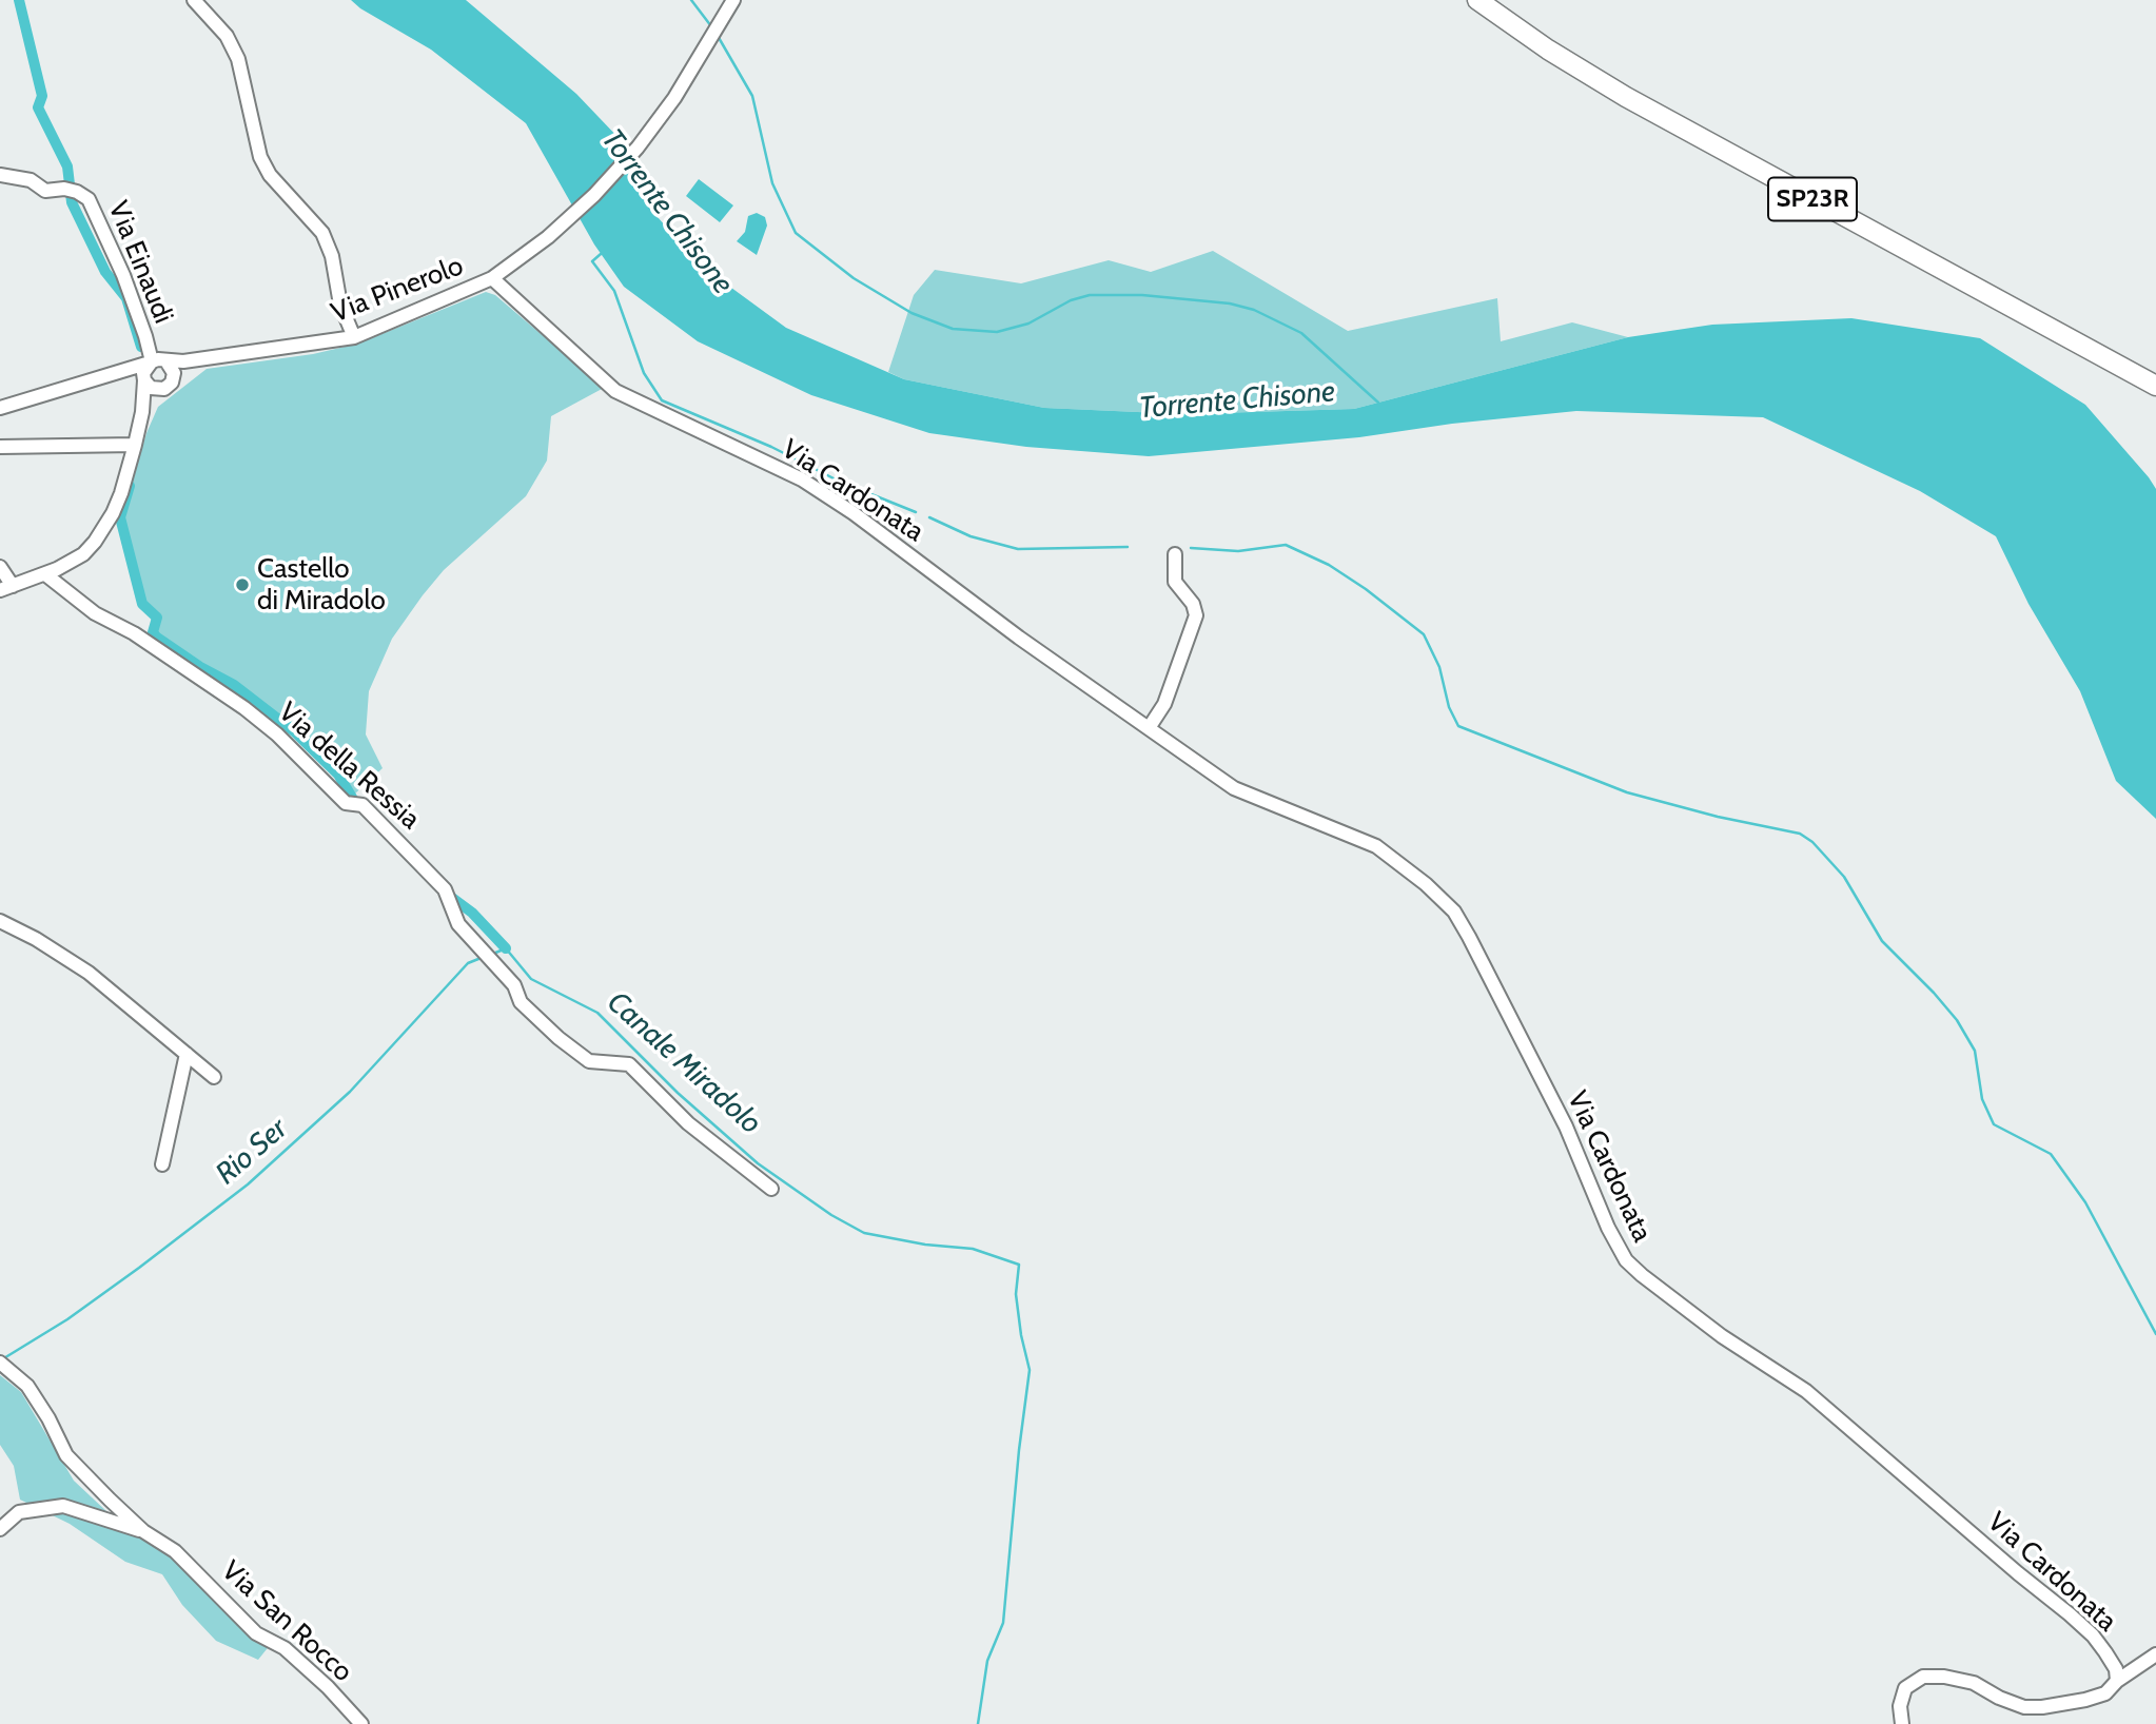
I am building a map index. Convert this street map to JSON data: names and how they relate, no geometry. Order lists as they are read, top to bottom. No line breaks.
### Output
{"streets":{"highway":["SP23R"],"street":["Via Einaudi","Via Pinerolo","Via Cardonata","Via della Ressia","Via San Rocco"]},"crossings":[["Via Einaudi","Via Pinerolo"],["Via Pinerolo","Via Cardonata"]],"water":["Torrente Chisone","Canale Miradolo","Rio Ser"],"places":["Castello di Miradolo"]}
